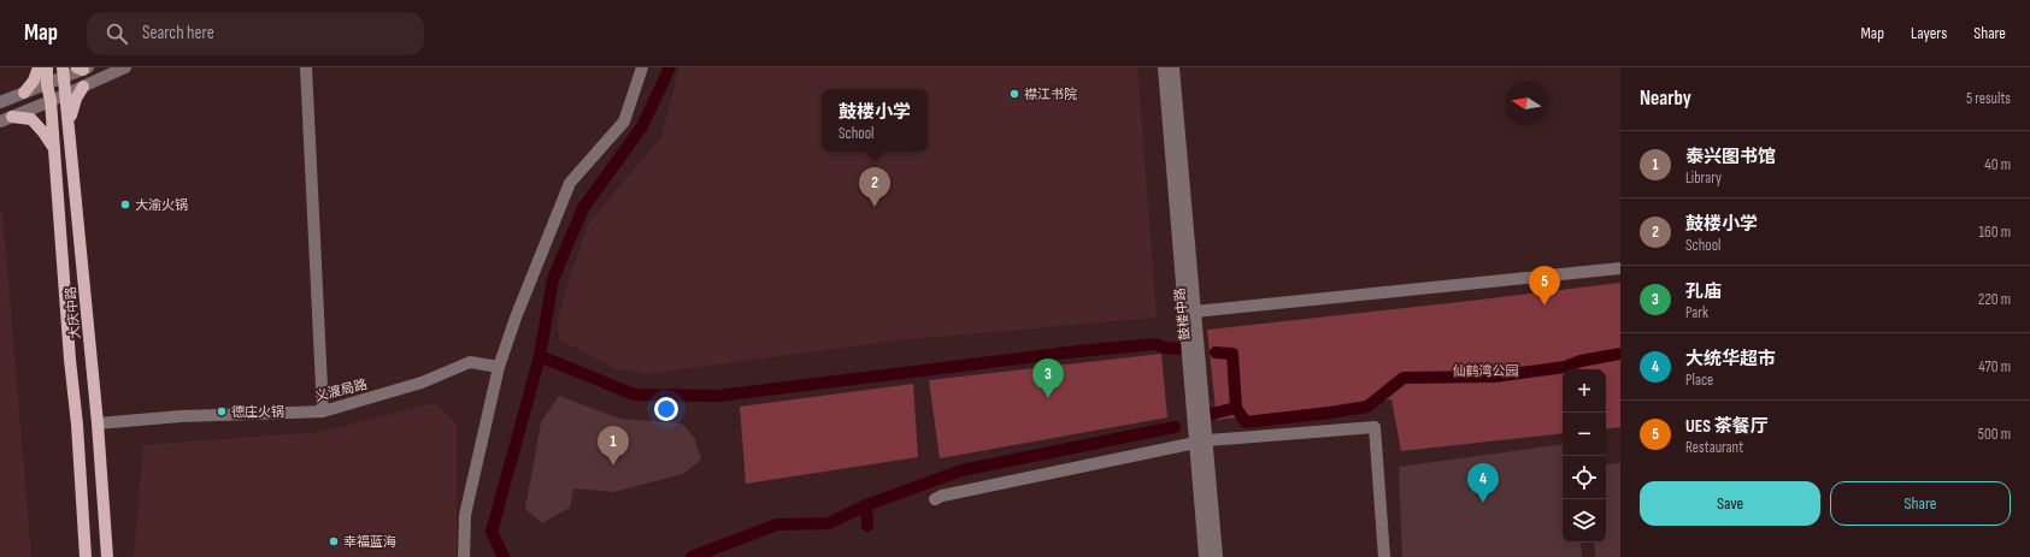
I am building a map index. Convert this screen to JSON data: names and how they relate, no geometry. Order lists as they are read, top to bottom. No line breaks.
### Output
{"streets":{"main road":["大庆中路"],"street":["鼓楼中路","义渡局路"]},"crossings":[["大庆中路","义渡局路"]],"parks":["仙鹤湾公园"],"places":["襟江书院","大渝火锅","德庄火锅","幸福蓝海"],"north":"left","page":{"header":"Map","search":"Search here","nav":["Map","Layers","Share"],"heading":["Nearby","5 results"],"popup":["鼓楼小学","School"],"list":[{"mark":"1","name":"泰兴图书馆","note":"Library","value":"40 m"},{"mark":"2","name":"鼓楼小学","note":"School","value":"160 m"},{"mark":"3","name":"孔庙","note":"Park","value":"220 m"},{"mark":"4","name":"大统华超市","note":"Place","value":"470 m"},{"mark":"5","name":"UES 茶餐厅","note":"Restaurant","value":"500 m"}],"pins":["2","5","3","1","4"],"map_buttons":["+","−"],"buttons":["Save","Share"]}}
